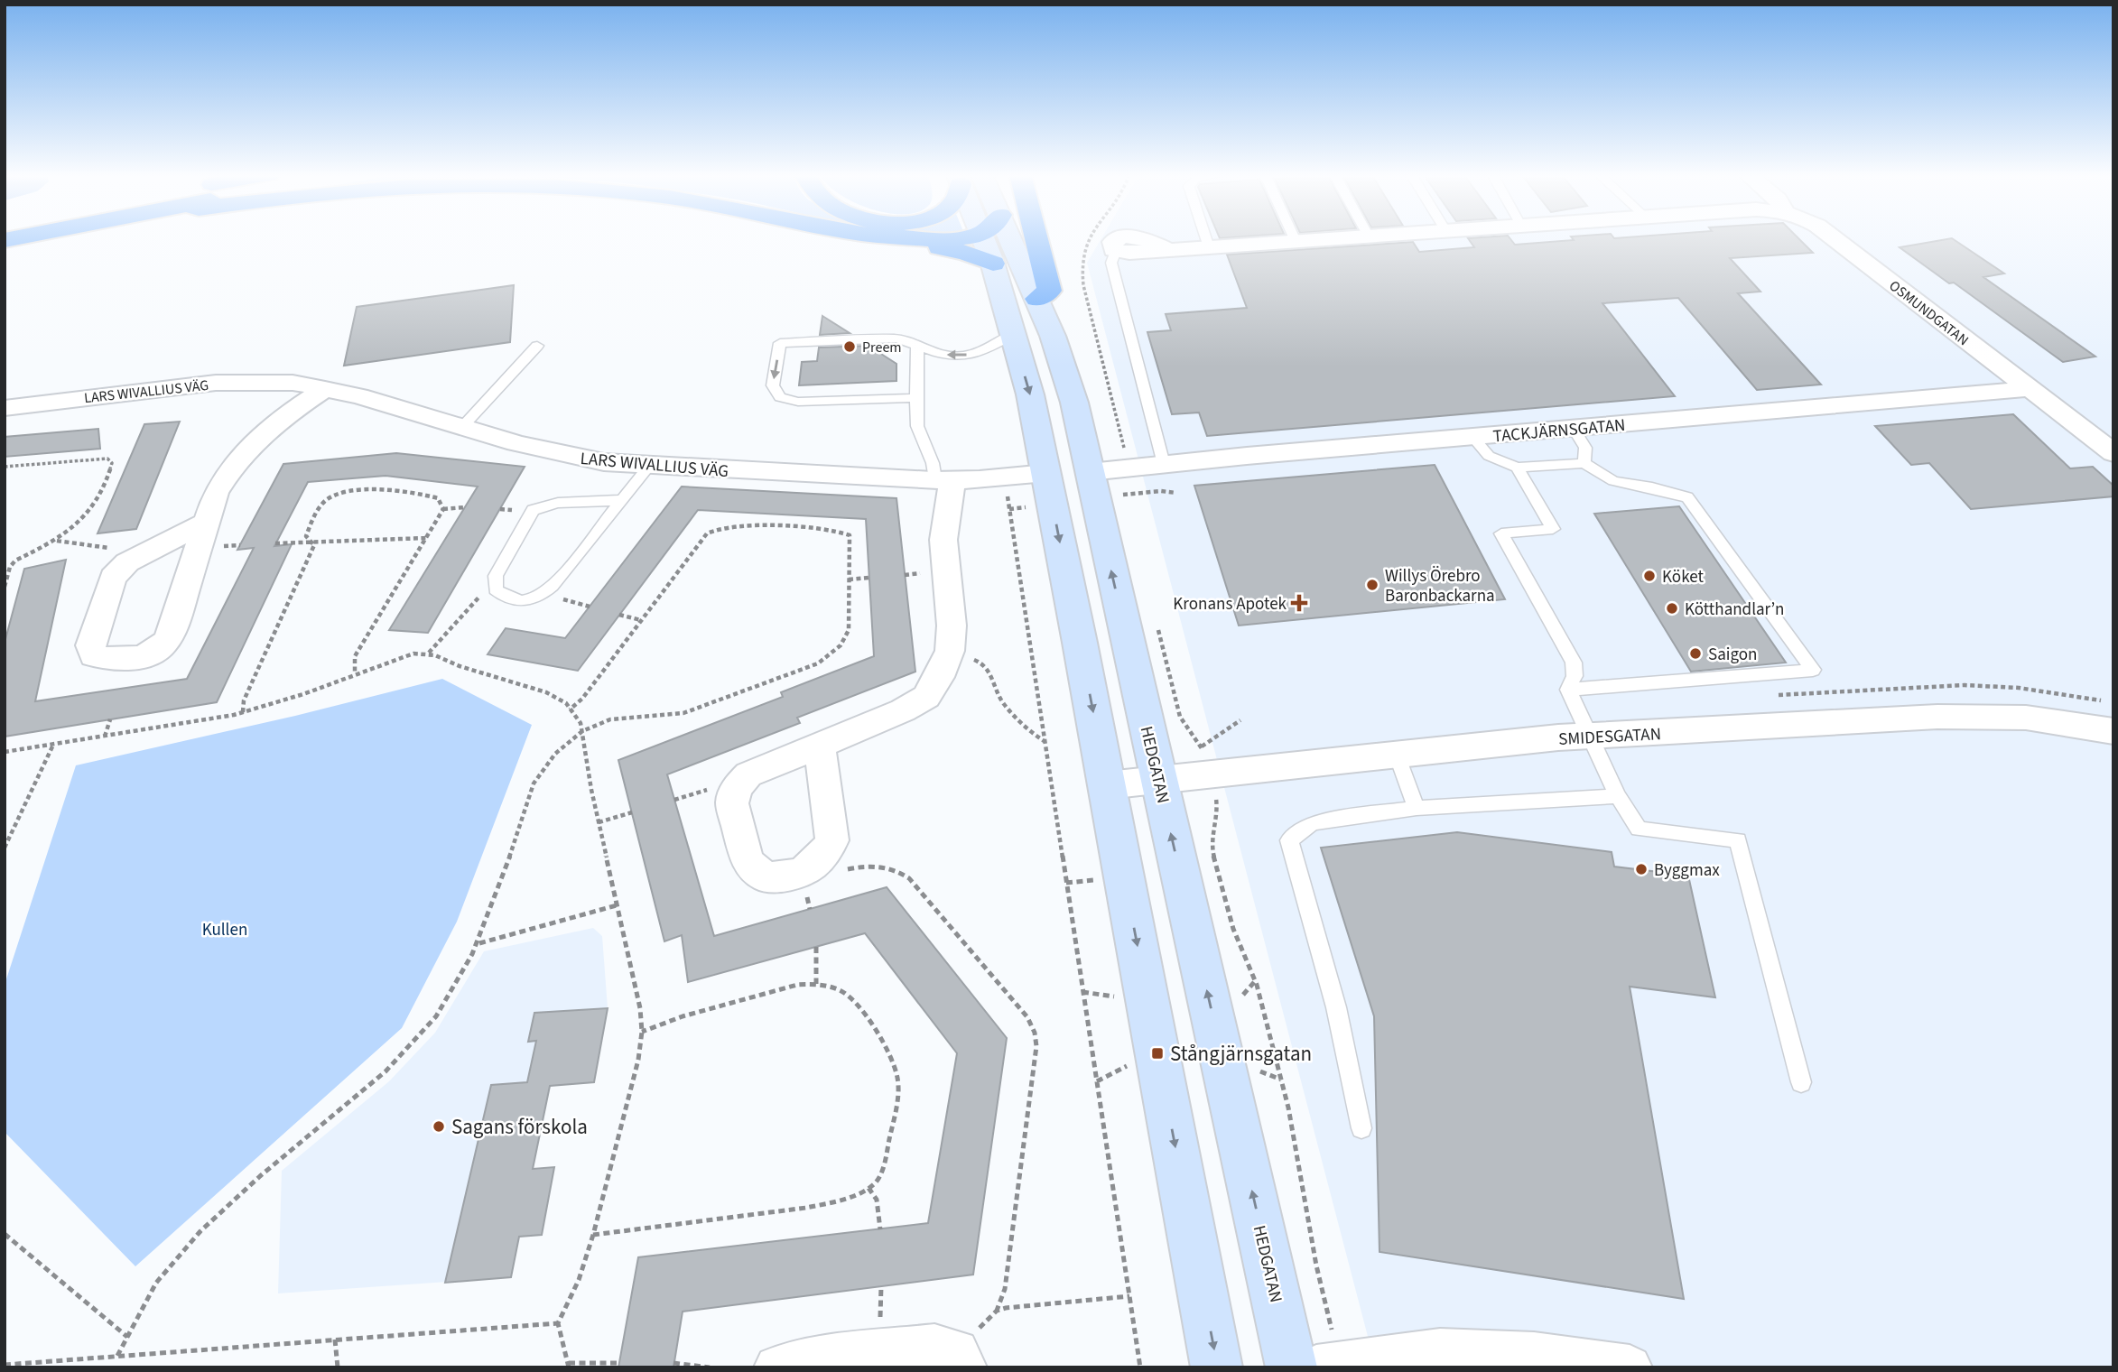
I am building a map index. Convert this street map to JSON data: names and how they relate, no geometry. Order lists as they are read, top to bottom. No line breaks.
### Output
{"streets":{"main road":["HEDGATAN"],"street":["OSMUNDGATAN","LARS WIVALLIUS VÄG","TACKJÄRNSGATAN","SMIDESGATAN"]},"crossings":[["OSMUNDGATAN","TACKJÄRNSGATAN"],["TACKJÄRNSGATAN","HEDGATAN"],["SMIDESGATAN","HEDGATAN"]],"parks":["Kullen"],"places":{"other":["Preem","Köket","Willys Örebro Baronbackarna","Kötthandlar’n","Saigon","Byggmax","Sagans förskola"],"health":["Kronans Apotek"],"transit":["Stångjärnsgatan"]}}
